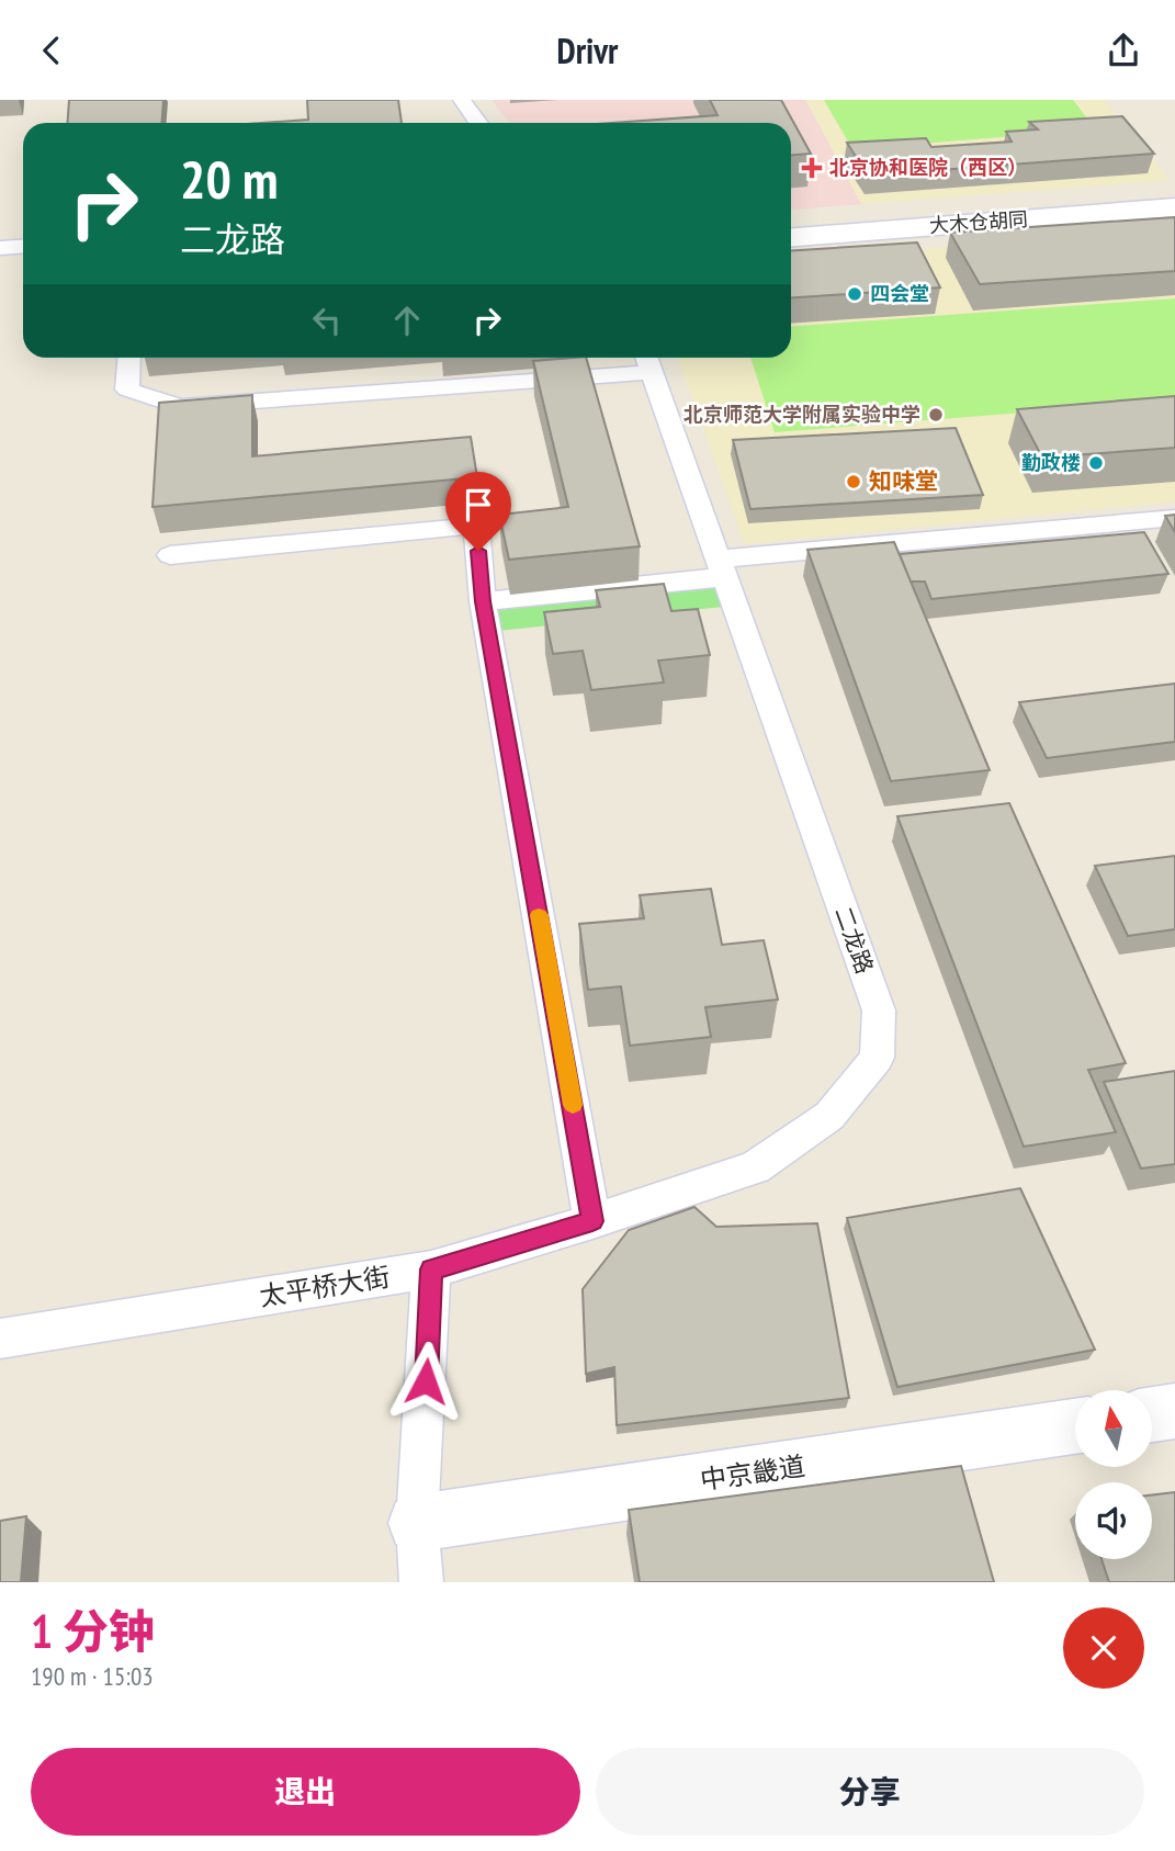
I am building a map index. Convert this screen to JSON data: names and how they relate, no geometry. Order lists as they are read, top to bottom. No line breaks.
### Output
{"streets":{"street":["大木仓胡同","二龙路","太平桥大街","中京畿道"]},"crossings":[["二龙路","太平桥大街"]],"places":{"health":["北京协和医院（西区）"],"other":["四会堂","北京师范大学附属实验中学","勤政楼","知味堂"]},"north":"top","page":{"header":"Drivr","turn":["20 m","二龙路"],"heading":["1 分钟","190 m · 15:03"],"buttons":["退出","分享"]}}
